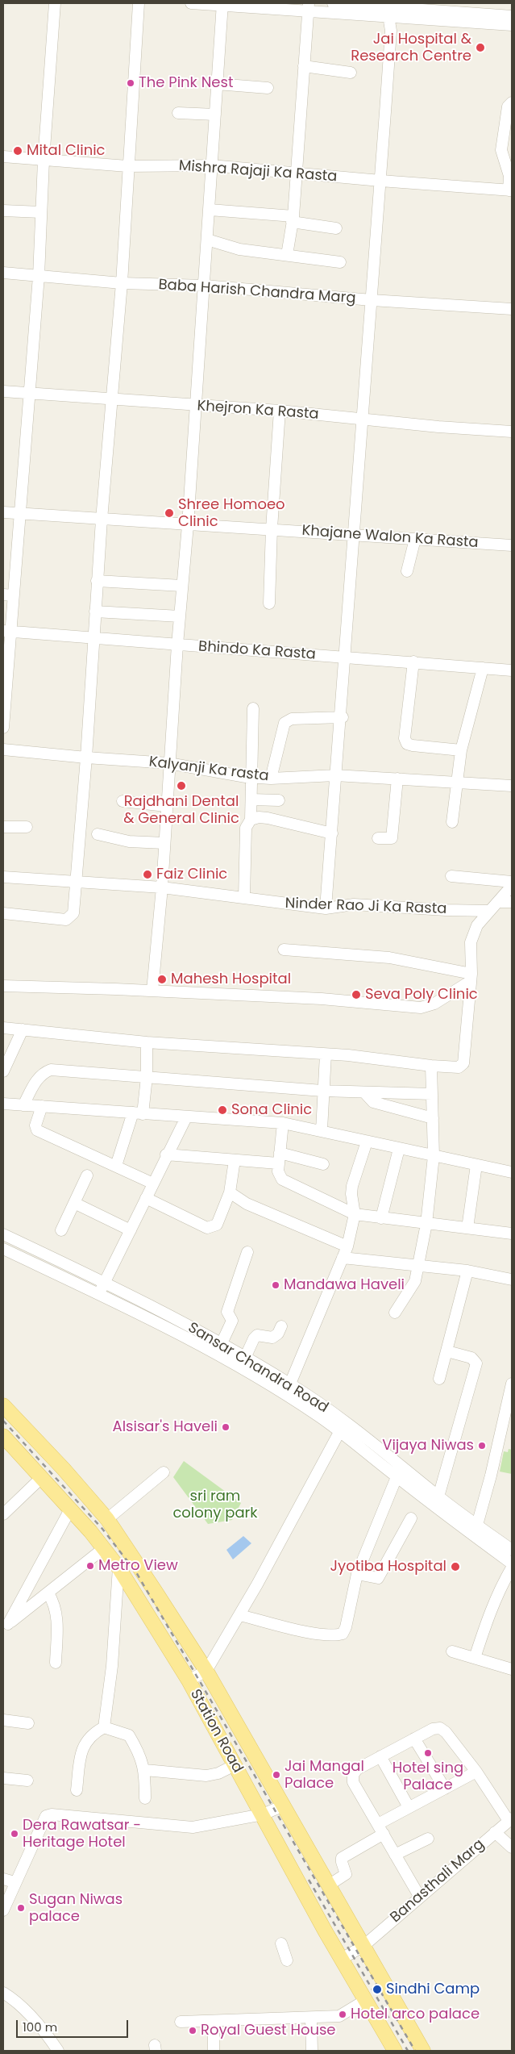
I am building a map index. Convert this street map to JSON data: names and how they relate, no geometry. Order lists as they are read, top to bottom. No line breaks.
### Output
{"streets":{"main road":["Station Road"],"street":["Mishra Rajaji Ka Rasta","Baba Harish Chandra Marg","Khejron Ka Rasta","Khajane Walon Ka Rasta","Bhindo Ka Rasta","Kalyanji Ka rasta","Ninder Rao Ji Ka Rasta","Sansar Chandra Road","Banasthali Marg"]},"crossings":[["Station Road","Banasthali Marg"]],"parks":["sri ram colony park"],"places":["Jai Hospital & Research Centre","The Pink Nest","Mital Clinic","Shree Homoeo Clinic","Rajdhani Dental & General Clinic","Faiz Clinic","Mahesh Hospital","Seva Poly Clinic","Sona Clinic","Mandawa Haveli","Alsisar's Haveli","Vijaya Niwas","Metro View","Jyotiba Hospital","Hotel sing Palace","Jai Mangal Palace","Dera Rawatsar - Heritage Hotel","Sugan Niwas palace","Sindhi Camp","Hotel arco palace","Royal Guest House"],"scale_bar":"100 m"}
